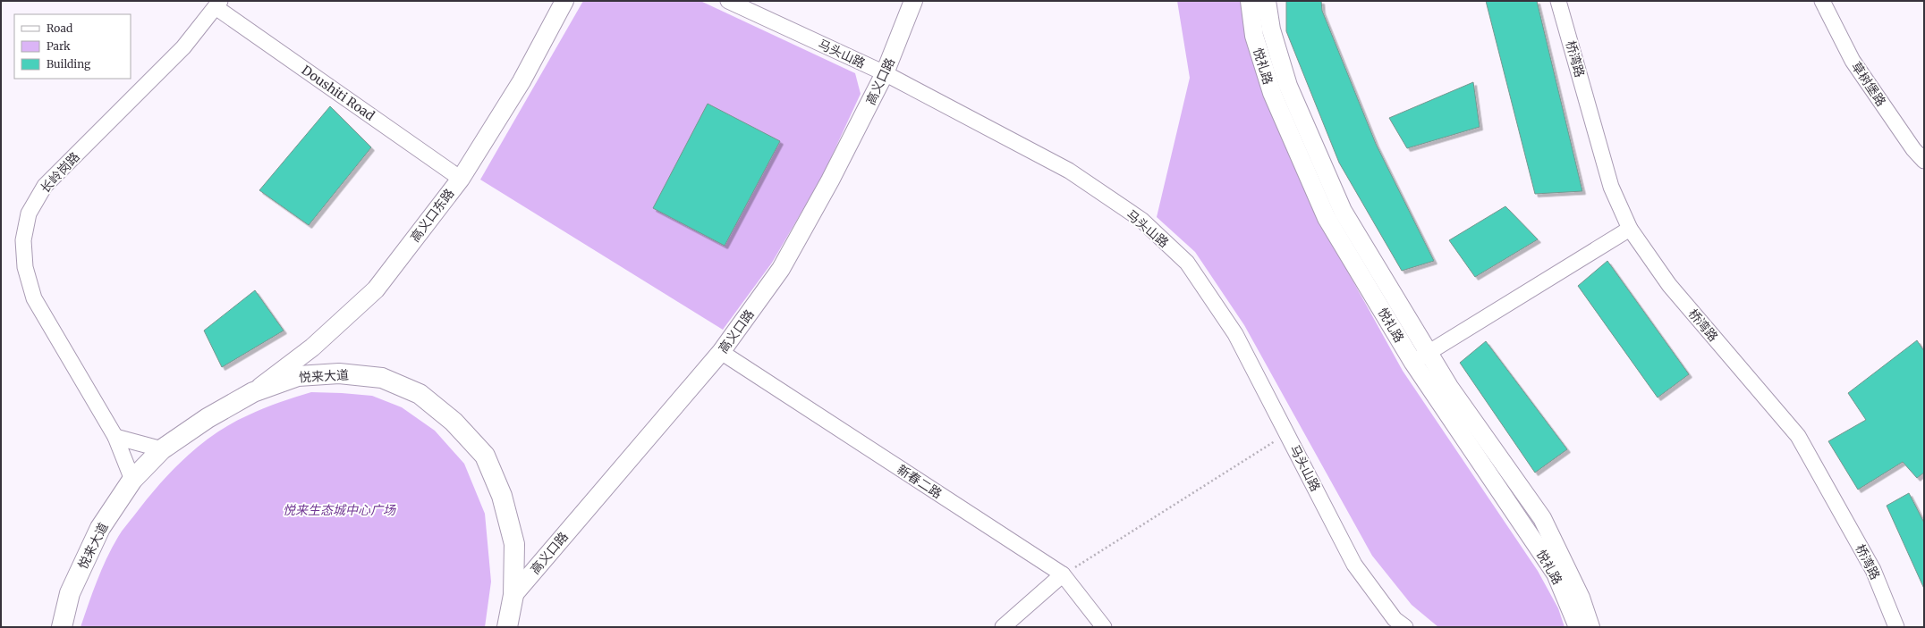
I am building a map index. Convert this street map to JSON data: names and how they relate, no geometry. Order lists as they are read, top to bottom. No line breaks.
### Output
{"streets":{"main road":["悦礼路","高义口路","高义口东路","悦来大道"],"street":["马头山路","桥湾路","草树堡路","Doushiti Road","长岭岗路","新春二路"]},"crossings":[["马头山路","高义口路"],["高义口路","悦来大道"],["高义口路","新春二路"],["Doushiti Road","长岭岗路"],["Doushiti Road","高义口东路"],["长岭岗路","悦来大道"],["高义口东路","悦来大道"]],"parks":["悦来生态城中心广场"],"legend":["Road","Park","Building"]}
